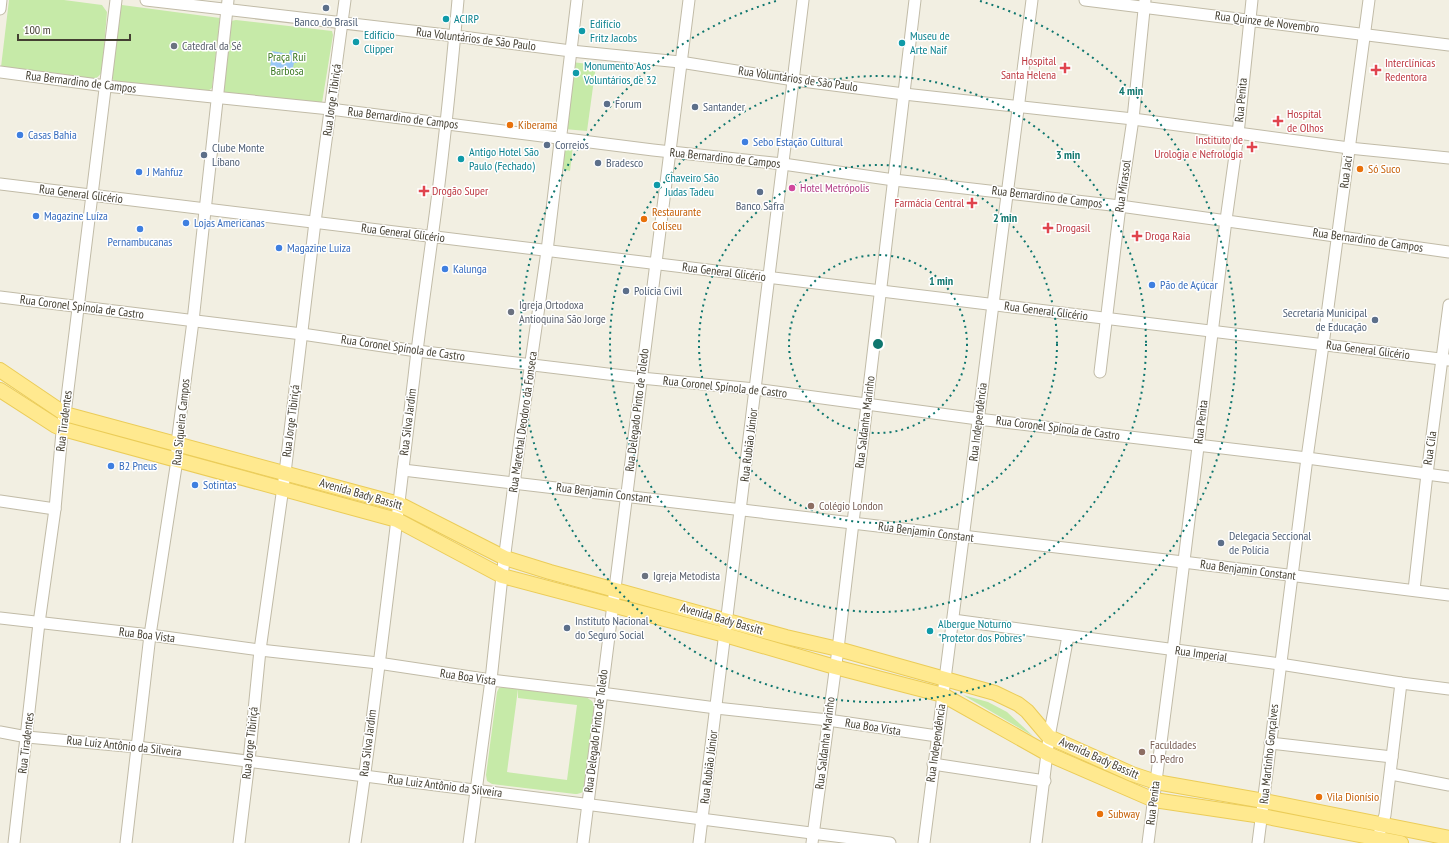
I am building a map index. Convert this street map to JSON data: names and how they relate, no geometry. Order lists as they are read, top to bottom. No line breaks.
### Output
{"streets":{"main road":["Avenida Bady Bassitt"],"street":["Rua Quinze de Novembro","Rua Voluntários de São Paulo","Rua Bernardino de Campos","Rua Jorge Tibiriçá","Rua Penita","Rua Jaci","Rua Mirassol","Rua General Glicério","Rua Coronel Spínola de Castro","Rua Delegado Pinto de Toledo","Rua Tiradentes","Rua Siqueira Campos","Rua Silva Jardim","Rua Marechal Deodoro da Fonseca","Rua Saldanha Marinho","Rua Independência","Rua Rubião Júnior","Rua Cila","Rua Benjamin Constant","Rua Boa Vista","Rua Imperial","Rua Luiz Antônio da Silveira","Rua Martinho Gonçalves"]},"crossings":[["Rua Quinze de Novembro","Rua Penita"],["Rua Quinze de Novembro","Rua Jaci"],["Rua Quinze de Novembro","Rua Mirassol"],["Rua Voluntários de São Paulo","Rua Jorge Tibiriçá"],["Rua Voluntários de São Paulo","Rua Penita"],["Rua Voluntários de São Paulo","Rua Jaci"],["Rua Voluntários de São Paulo","Rua Mirassol"],["Rua Voluntários de São Paulo","Rua Delegado Pinto de Toledo"],["Rua Voluntários de São Paulo","Rua Siqueira Campos"],["Rua Voluntários de São Paulo","Rua Silva Jardim"],["Rua Voluntários de São Paulo","Rua Marechal Deodoro da Fonseca"],["Rua Voluntários de São Paulo","Rua Saldanha Marinho"],["Rua Voluntários de São Paulo","Rua Independência"],["Rua Voluntários de São Paulo","Rua Rubião Júnior"],["Rua Bernardino de Campos","Rua Jorge Tibiriçá"],["Rua Bernardino de Campos","Rua Penita"],["Rua Bernardino de Campos","Rua Jaci"],["Rua Bernardino de Campos","Rua Mirassol"],["Rua Bernardino de Campos","Rua Delegado Pinto de Toledo"],["Rua Bernardino de Campos","Rua Tiradentes"],["Rua Bernardino de Campos","Rua Siqueira Campos"],["Rua Bernardino de Campos","Rua Silva Jardim"],["Rua Bernardino de Campos","Rua Marechal Deodoro da Fonseca"],["Rua Bernardino de Campos","Rua Saldanha Marinho"],["Rua Bernardino de Campos","Rua Independência"],["Rua Bernardino de Campos","Rua Rubião Júnior"],["Rua Jorge Tibiriçá","Rua General Glicério"],["Rua Jorge Tibiriçá","Rua Coronel Spínola de Castro"],["Rua Jorge Tibiriçá","Avenida Bady Bassitt"],["Rua Jorge Tibiriçá","Rua Boa Vista"],["Rua Jorge Tibiriçá","Rua Luiz Antônio da Silveira"],["Rua Penita","Rua General Glicério"],["Rua Penita","Rua Coronel Spínola de Castro"],["Rua Penita","Rua Benjamin Constant"],["Rua Penita","Avenida Bady Bassitt"],["Rua Penita","Rua Imperial"],["Rua Jaci","Rua General Glicério"],["Rua Jaci","Rua Coronel Spínola de Castro"],["Rua Jaci","Rua Martinho Gonçalves"],["Rua Mirassol","Rua General Glicério"],["Rua General Glicério","Rua Delegado Pinto de Toledo"],["Rua General Glicério","Rua Tiradentes"],["Rua General Glicério","Rua Siqueira Campos"],["Rua General Glicério","Rua Silva Jardim"],["Rua General Glicério","Rua Marechal Deodoro da Fonseca"],["Rua General Glicério","Rua Saldanha Marinho"],["Rua General Glicério","Rua Independência"],["Rua General Glicério","Rua Rubião Júnior"],["Rua General Glicério","Rua Cila"],["Rua Coronel Spínola de Castro","Rua Delegado Pinto de Toledo"],["Rua Coronel Spínola de Castro","Rua Tiradentes"],["Rua Coronel Spínola de Castro","Rua Siqueira Campos"],["Rua Coronel Spínola de Castro","Rua Silva Jardim"],["Rua Coronel Spínola de Castro","Rua Marechal Deodoro da Fonseca"],["Rua Coronel Spínola de Castro","Rua Saldanha Marinho"],["Rua Coronel Spínola de Castro","Rua Independência"],["Rua Coronel Spínola de Castro","Rua Rubião Júnior"],["Rua Coronel Spínola de Castro","Rua Cila"],["Rua Coronel Spínola de Castro","Rua Martinho Gonçalves"],["Rua Delegado Pinto de Toledo","Rua Benjamin Constant"],["Rua Delegado Pinto de Toledo","Avenida Bady Bassitt"],["Rua Delegado Pinto de Toledo","Rua Boa Vista"],["Rua Delegado Pinto de Toledo","Rua Luiz Antônio da Silveira"],["Rua Tiradentes","Avenida Bady Bassitt"],["Rua Tiradentes","Rua Boa Vista"],["Rua Tiradentes","Rua Luiz Antônio da Silveira"],["Rua Siqueira Campos","Avenida Bady Bassitt"],["Rua Siqueira Campos","Rua Boa Vista"],["Rua Siqueira Campos","Rua Luiz Antônio da Silveira"],["Rua Silva Jardim","Rua Benjamin Constant"],["Rua Silva Jardim","Avenida Bady Bassitt"],["Rua Silva Jardim","Rua Boa Vista"],["Rua Silva Jardim","Rua Luiz Antônio da Silveira"],["Rua Marechal Deodoro da Fonseca","Rua Benjamin Constant"],["Rua Marechal Deodoro da Fonseca","Avenida Bady Bassitt"],["Rua Marechal Deodoro da Fonseca","Rua Boa Vista"],["Rua Marechal Deodoro da Fonseca","Rua Luiz Antônio da Silveira"],["Rua Saldanha Marinho","Rua Benjamin Constant"],["Rua Saldanha Marinho","Avenida Bady Bassitt"],["Rua Saldanha Marinho","Rua Boa Vista"],["Rua Saldanha Marinho","Rua Luiz Antônio da Silveira"],["Rua Independência","Rua Benjamin Constant"],["Rua Independência","Avenida Bady Bassitt"],["Rua Independência","Rua Boa Vista"],["Rua Independência","Rua Imperial"],["Rua Rubião Júnior","Rua Benjamin Constant"],["Rua Rubião Júnior","Avenida Bady Bassitt"],["Rua Rubião Júnior","Rua Boa Vista"],["Rua Rubião Júnior","Rua Luiz Antônio da Silveira"],["Rua Cila","Rua Benjamin Constant"],["Rua Benjamin Constant","Rua Martinho Gonçalves"],["Avenida Bady Bassitt","Rua Martinho Gonçalves"],["Rua Imperial","Rua Martinho Gonçalves"]],"parks":["Praça Rui Barbosa"],"places":{"other":["Banco do Brasil","ACIRP","Edifício Fritz Jacobs","Edifício Clipper","Museu de Arte Naif","Catedral da Sé","Monumento Aos Voluntários de 32","Forum","Santander","Kiberama","Casas Bahia","Sebo Estação Cultural","Correios","Clube Monte Líbano","Antigo Hotel São Paulo (Fechado)","Bradesco","Só Suco","J Mahfuz","Chaveiro São Judas Tadeu","Hotel Metrópolis","Banco Safra","Magazine Luíza","Restaurante Coliseu","Lojas Americanas","Pernambucanas","Magazine Luiza","Kalunga","Pão de Açúcar","Polícia Civil","Igreja Ortodoxa Antioquina São Jorge","Secretaria Municipal de Educação","B2 Pneus","Sotintas","Colégio London","Delegacia Seccional de Polícia","Igreja Metodista","Instituto Nacional do Seguro Social","Albergue Noturno \"Protetor dos Pobres\"","Faculdades D. Pedro","Vila Dionísio","Subway"],"health":["Hospital Santa Helena","Interclínicas Redentora","Hospital de Olhos","Instituto de Urologia e Nefrologia","Drogão Super","Farmácia Central","Drogasil","Droga Raia"]},"scale_bar":"100 m","rings":["4 min","3 min","2 min","1 min"]}
